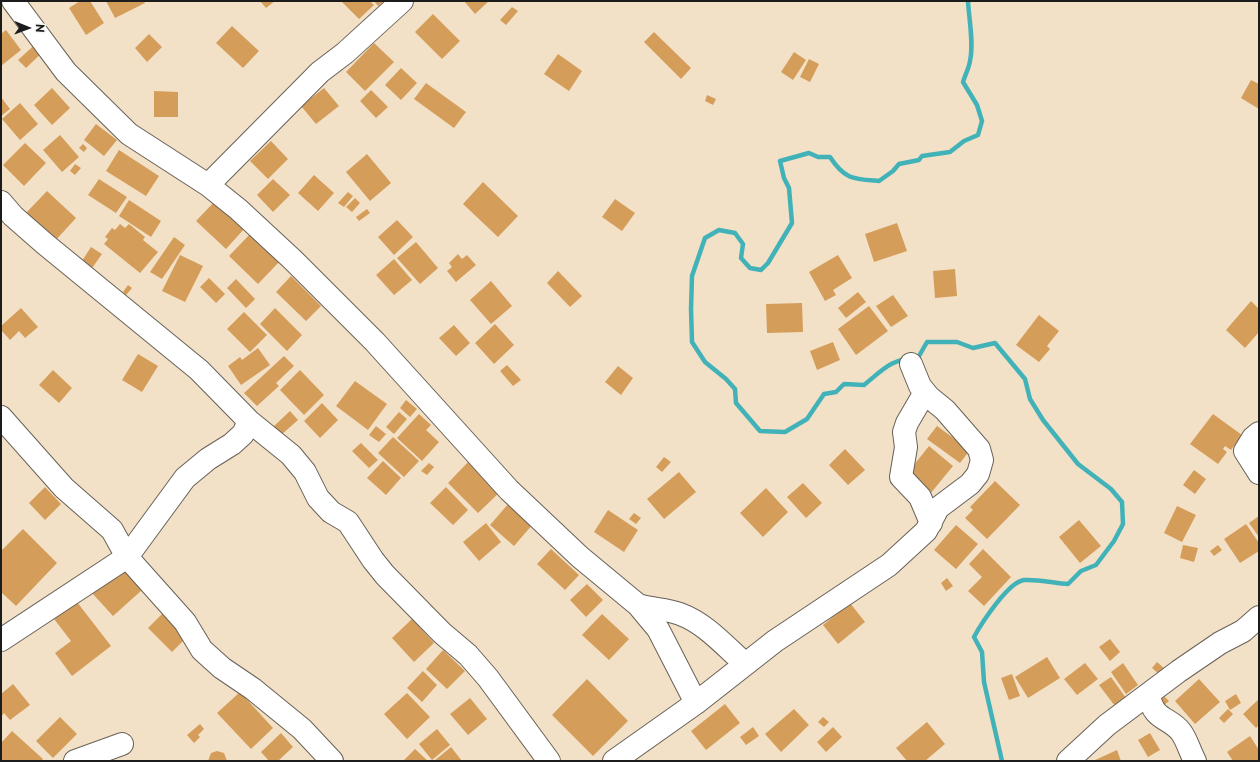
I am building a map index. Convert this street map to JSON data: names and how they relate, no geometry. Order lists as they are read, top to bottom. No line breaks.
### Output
{"north":"right"}
